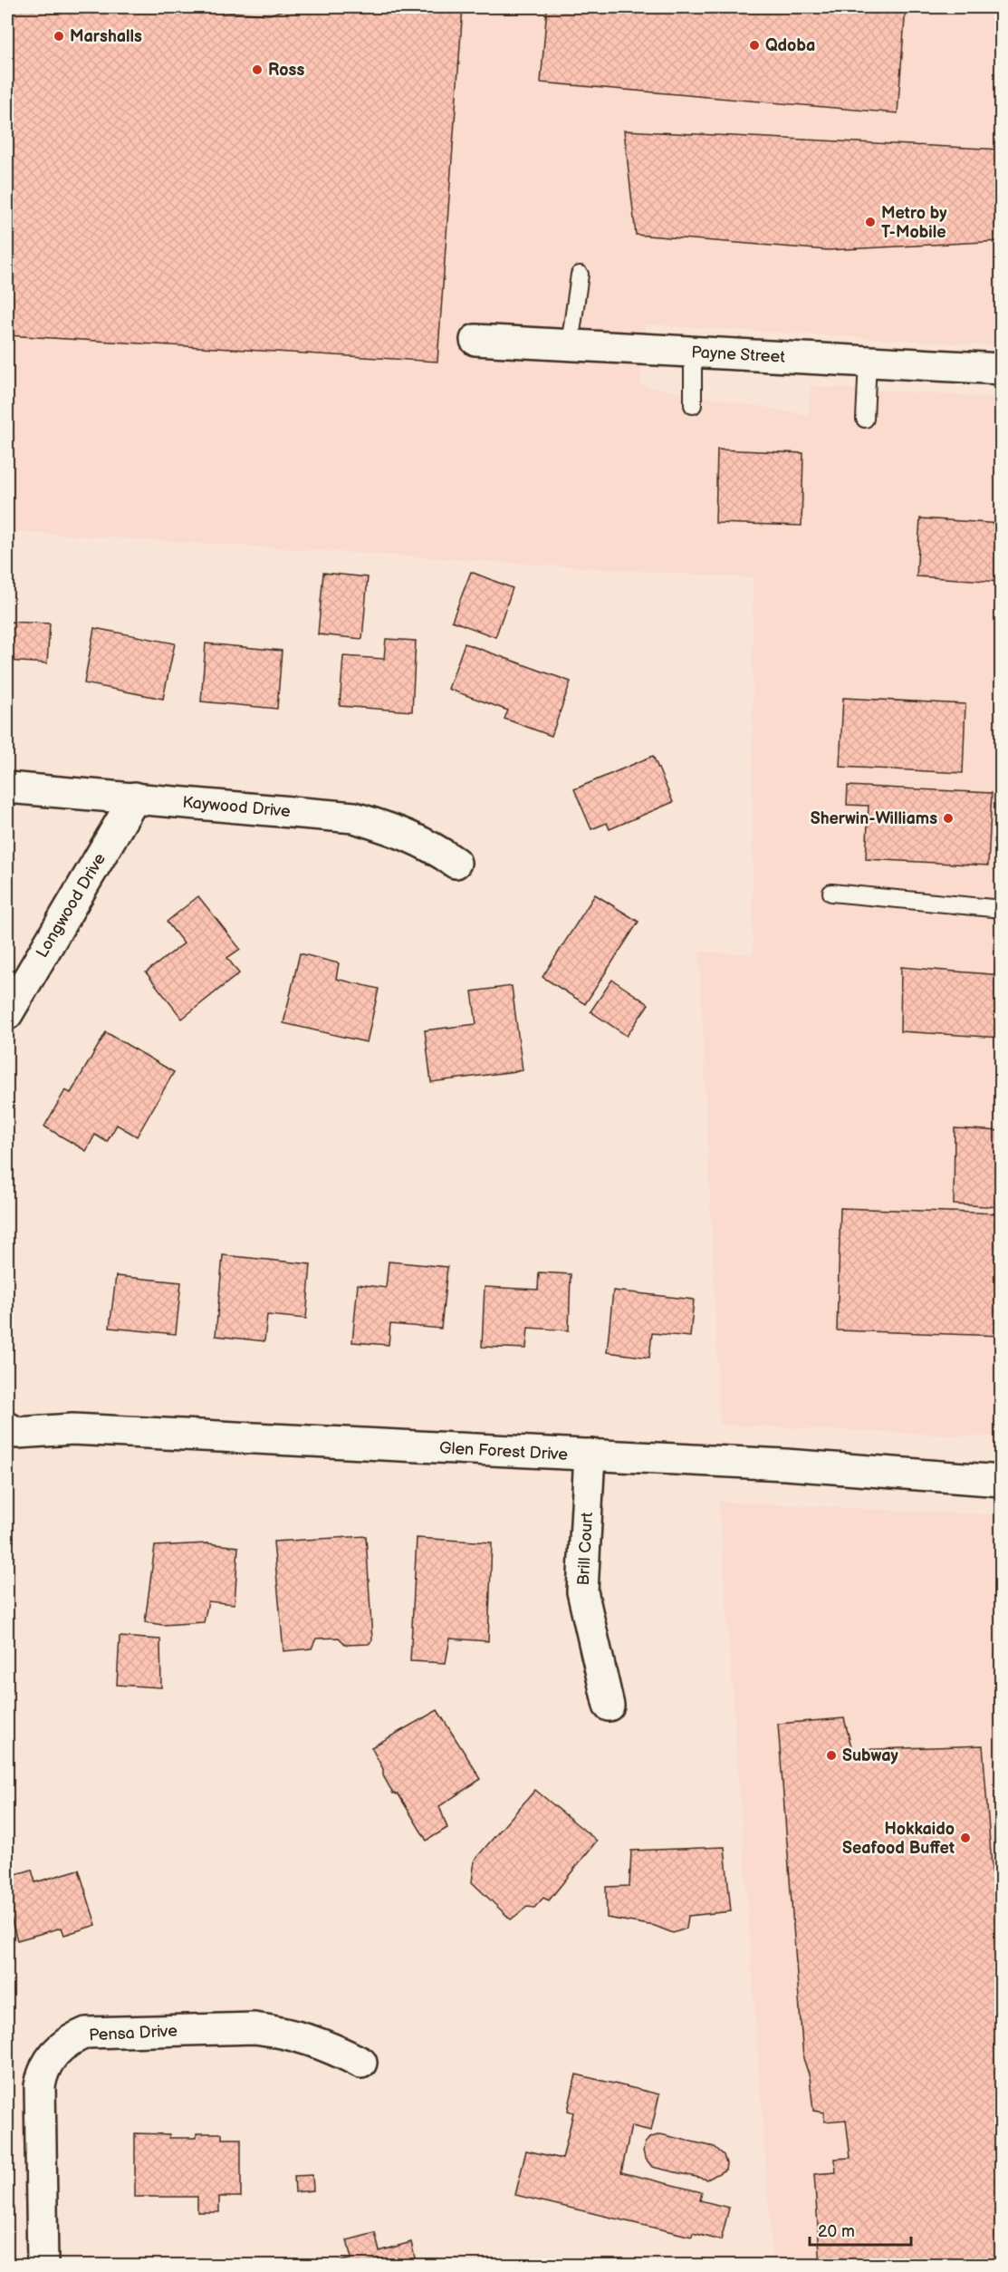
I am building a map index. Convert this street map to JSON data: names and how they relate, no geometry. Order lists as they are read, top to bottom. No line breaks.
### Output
{"streets":{"street":["Payne Street","Kaywood Drive","Longwood Drive","Glen Forest Drive","Brill Court","Pensa Drive"]},"crossings":[["Kaywood Drive","Longwood Drive"],["Glen Forest Drive","Brill Court"]],"places":["Marshalls","Qdoba","Ross","Metro by T-Mobile","Sherwin-Williams","Subway","Hokkaido Seafood Buffet"],"scale_bar":"20 m"}
